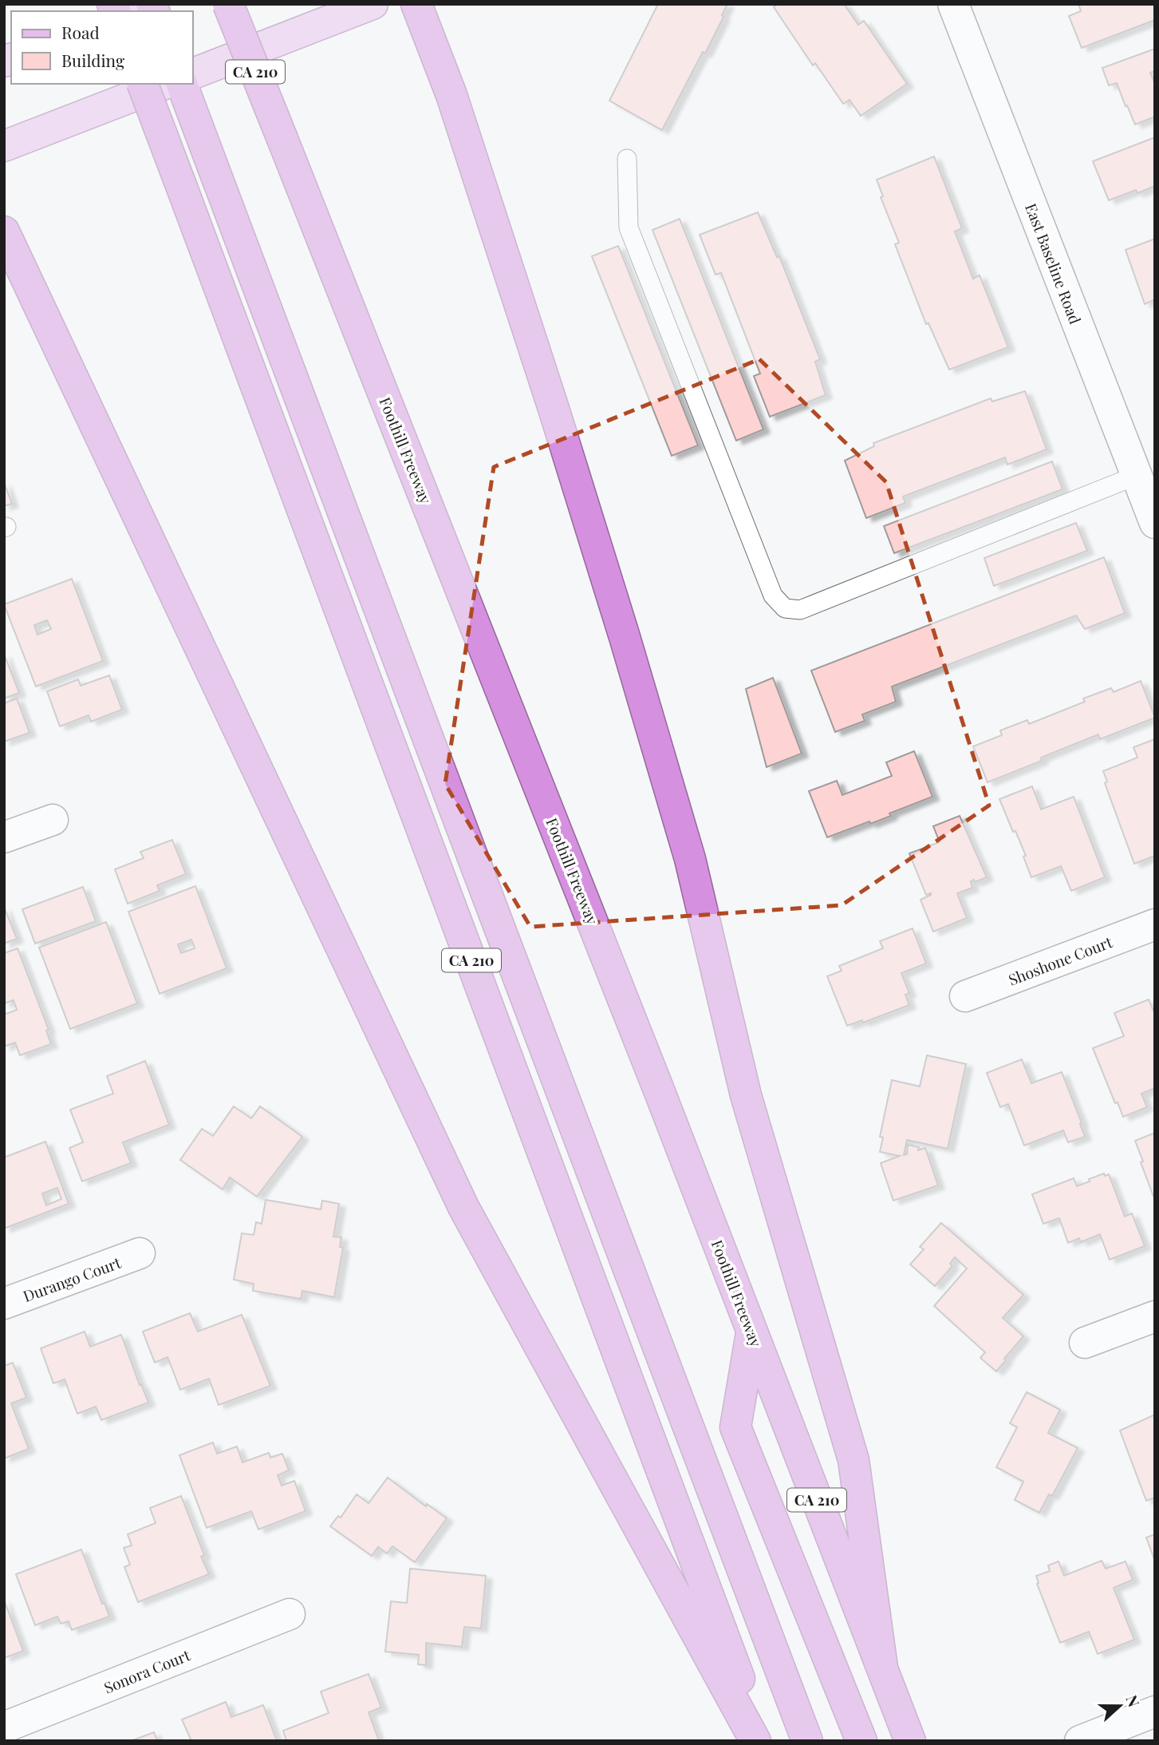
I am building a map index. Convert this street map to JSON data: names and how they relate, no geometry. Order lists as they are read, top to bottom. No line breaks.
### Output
{"streets":{"highway":["CA 210","Foothill Freeway"],"street":["East Baseline Road","Shoshone Court","Durango Court","Sonora Court"]},"legend":["Road","Building"],"north":"right"}
